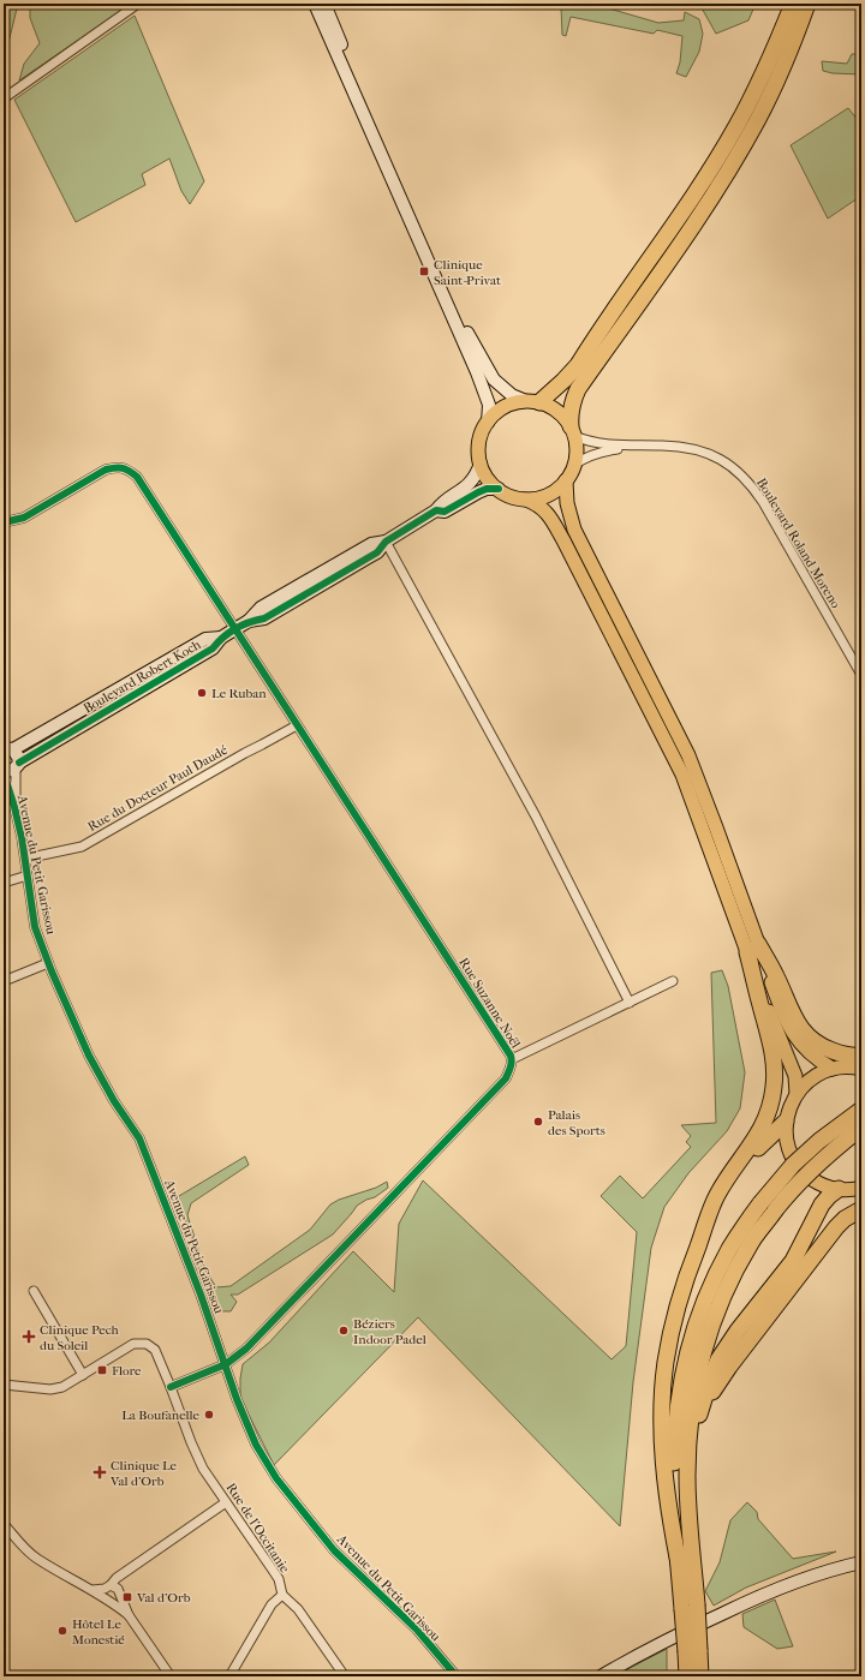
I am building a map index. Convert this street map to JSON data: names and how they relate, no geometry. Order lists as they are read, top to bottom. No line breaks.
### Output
{"streets":{"street":["Boulevard Roland Moreno","Boulevard Robert Koch","Rue du Docteur Paul Daudé","Avenue du Petit Garissou","Rue Suzanne Noël","Rue de l'Occitanie"]},"crossings":[["Boulevard Roland Moreno","Boulevard Robert Koch"],["Boulevard Robert Koch","Avenue du Petit Garissou"],["Boulevard Robert Koch","Rue Suzanne Noël"],["Rue du Docteur Paul Daudé","Avenue du Petit Garissou"],["Rue du Docteur Paul Daudé","Rue Suzanne Noël"],["Avenue du Petit Garissou","Rue Suzanne Noël"]],"places":{"transit":["Clinique Saint-Privat","Flore","Val d'Orb"],"other":["Le Ruban","Palais des Sports","Béziers Indoor Padel","La Boufanelle","Hôtel Le Monestié"],"health":["Clinique Pech du Soleil","Clinique Le Val d'Orb"]}}
